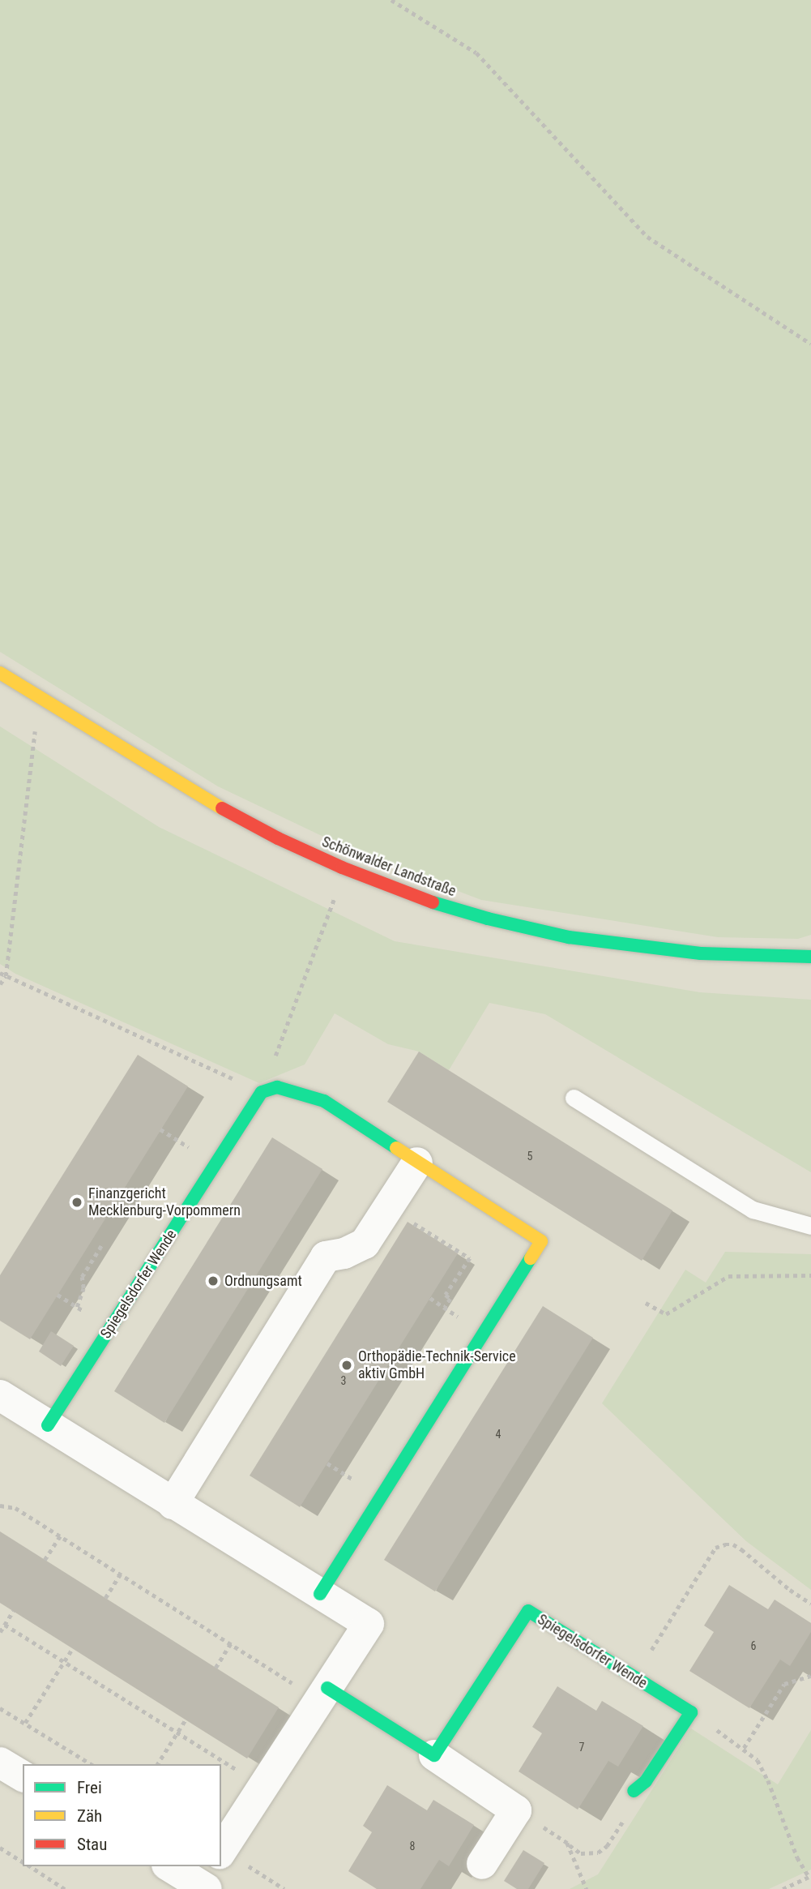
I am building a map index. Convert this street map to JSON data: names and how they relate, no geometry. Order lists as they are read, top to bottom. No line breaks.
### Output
{"streets":{"street":["Schönwalder Landstraße","Spiegelsdorfer Wende"]},"places":["Finanzgericht Mecklenburg-Vorpommern","Ordnungsamt","Orthopädie-Technik-Service aktiv GmbH"],"house_numbers":["5","3","4","6","7","8"],"legend":["Frei","Zäh","Stau"]}
